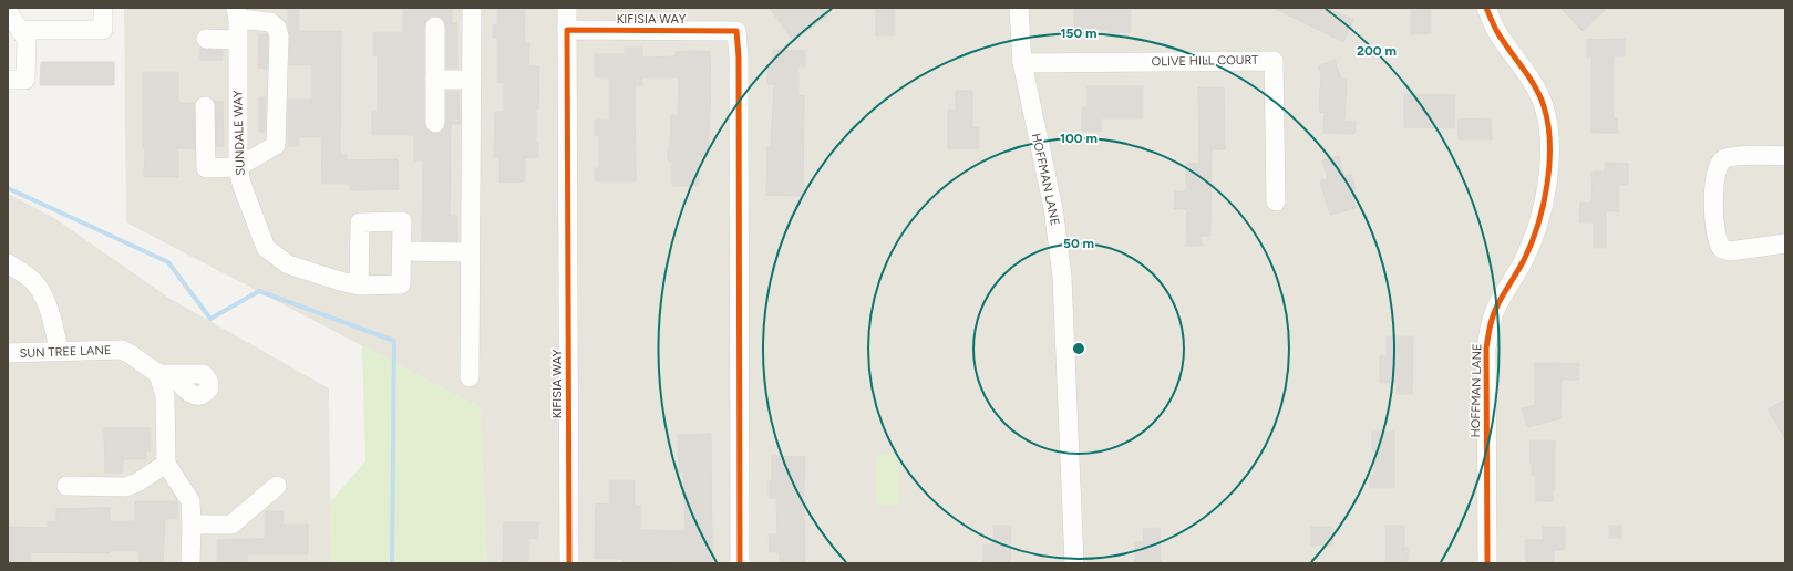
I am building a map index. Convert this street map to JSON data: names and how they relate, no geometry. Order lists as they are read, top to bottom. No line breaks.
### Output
{"streets":{"street":["KIFISIA WAY","OLIVE HILL COURT","SUNDALE WAY","HOFFMAN LANE","SUN TREE LANE"]},"crossings":[["OLIVE HILL COURT","HOFFMAN LANE"]],"rings":["150 m","200 m","100 m","50 m"]}
